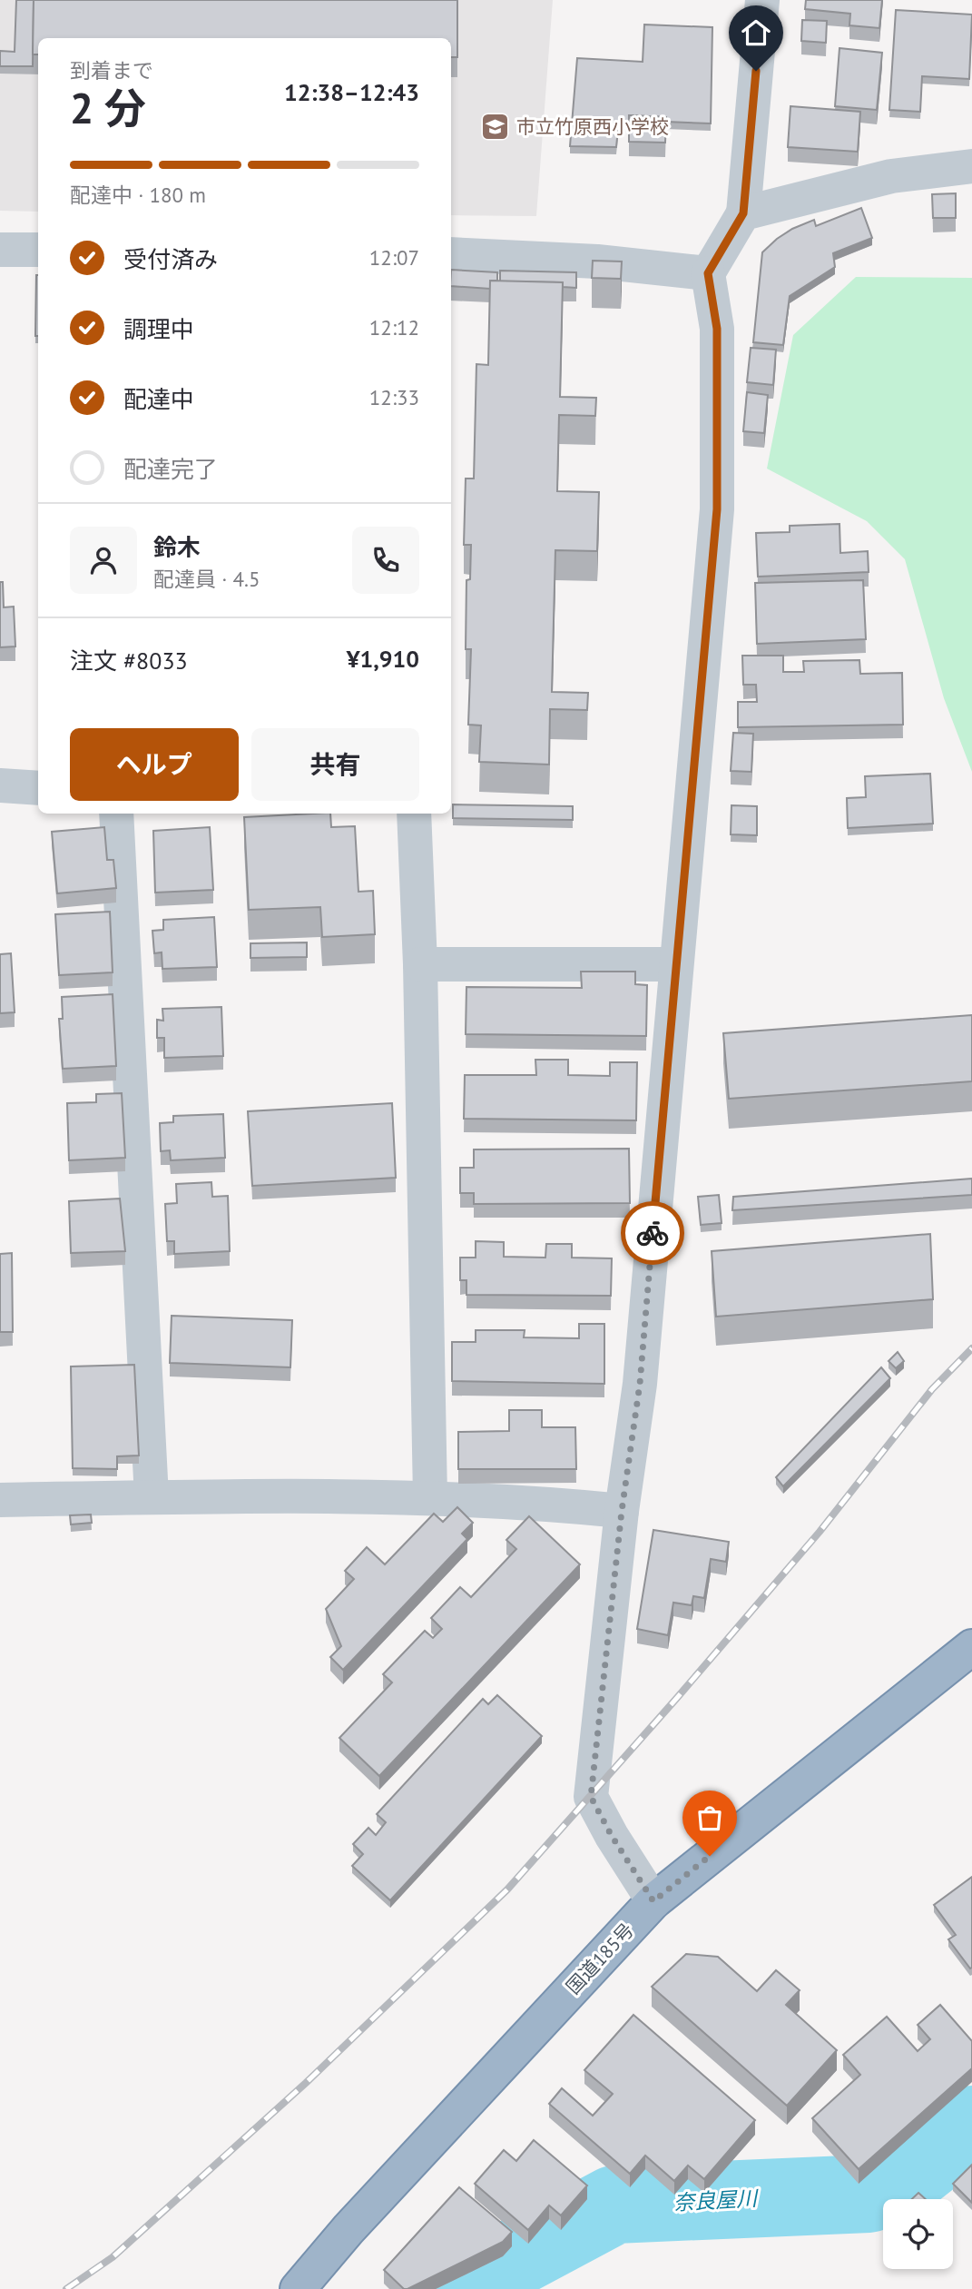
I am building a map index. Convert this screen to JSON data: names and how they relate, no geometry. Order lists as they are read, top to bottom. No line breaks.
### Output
{"streets":{"highway":["国道185号"]},"water":["奈良屋川"],"places":{"school or university":["市立竹原西小学校"]},"page":{"heading":["2 分","到着まで","12:38–12:43"],"panel":["鈴木","配達員 · 4.5","注文 #8033","¥1,910"],"bar":"配達中 · 180 m","list":[["受付済み","12:07"],["調理中","12:12"],["配達中","12:33"],"配達完了"],"buttons":["ヘルプ","共有"]}}
